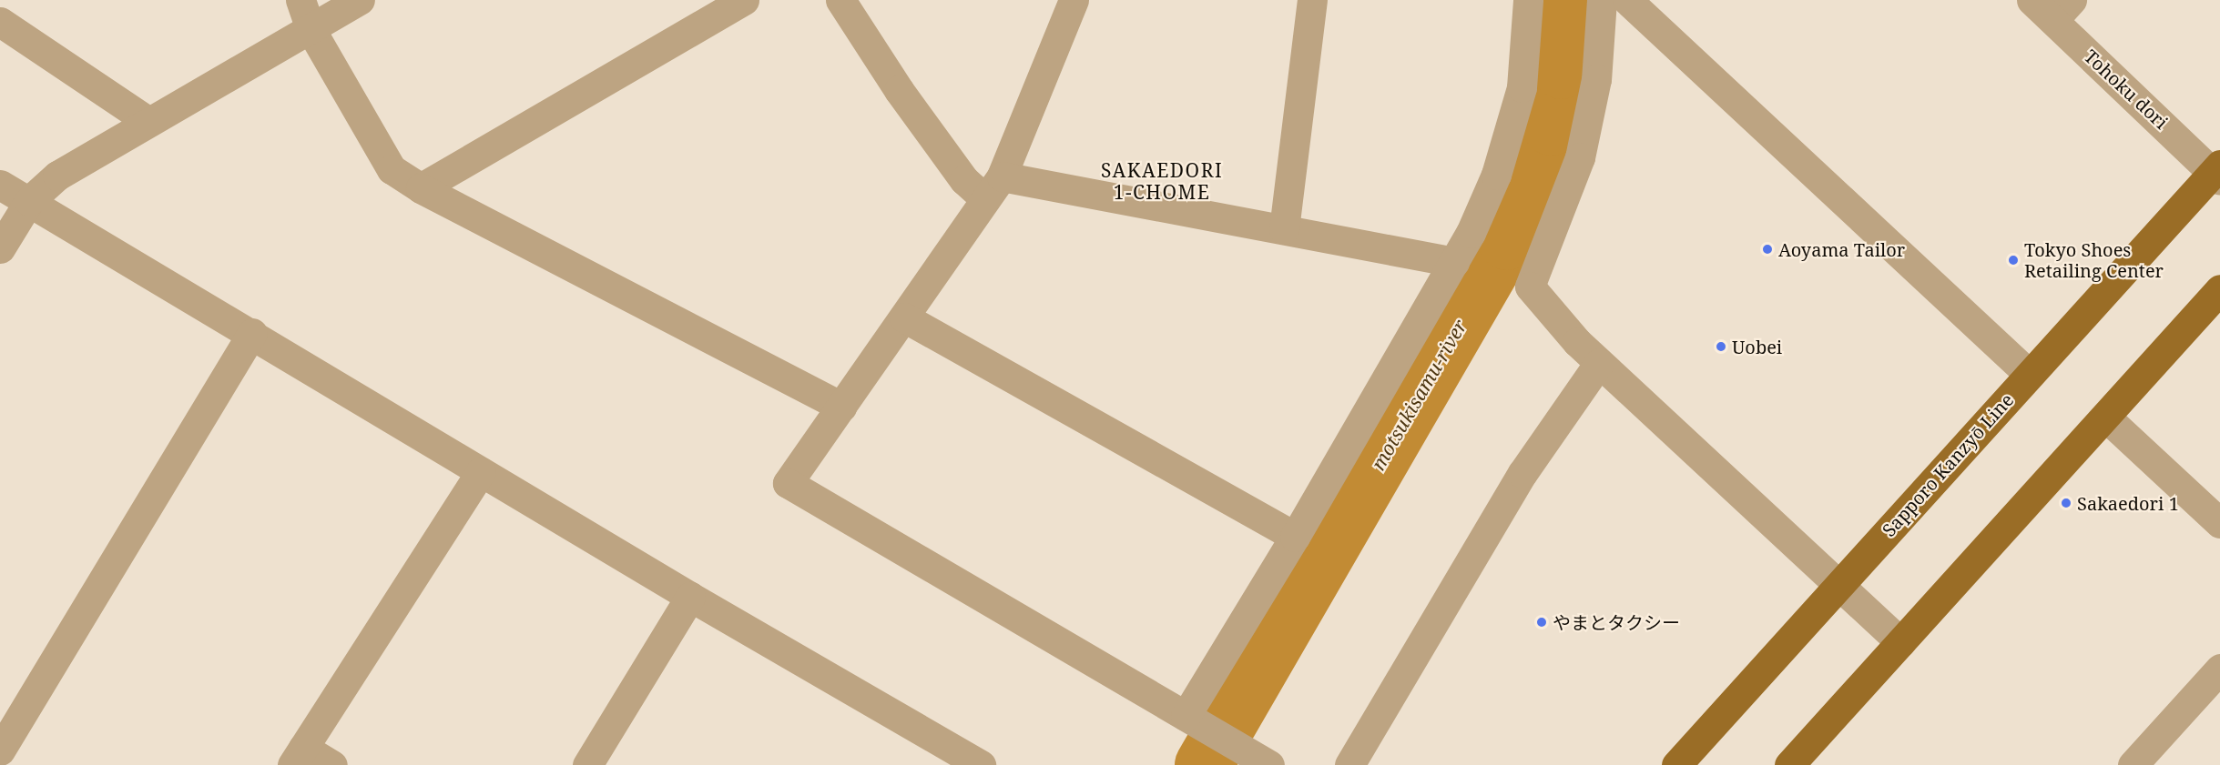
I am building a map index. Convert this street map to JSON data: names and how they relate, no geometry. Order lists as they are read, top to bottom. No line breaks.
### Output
{"streets":{"main road":["Sapporo Kanzyō Line"],"street":["Tohoku dori"]},"crossings":[["Tohoku dori","Sapporo Kanzyō Line"]],"districts":["SAKAEDORI 1-CHOME"],"water":["motsukisamu-river"],"places":["Aoyama Tailor","Tokyo Shoes Retailing Center","Uobei","Sakaedori 1","やまとタクシー"]}
